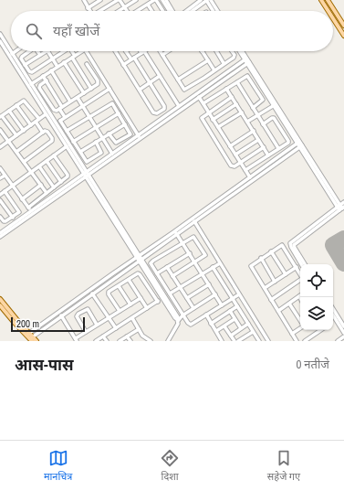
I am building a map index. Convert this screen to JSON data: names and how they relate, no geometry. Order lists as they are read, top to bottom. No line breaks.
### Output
{"scale_bar":"200 m","page":{"search":"यहाँ खोजें","scale":"200 m","heading":["आस-पास","0 नतीजे"],"nav":["मानचित्र","दिशा","सहेजे गए"]}}
